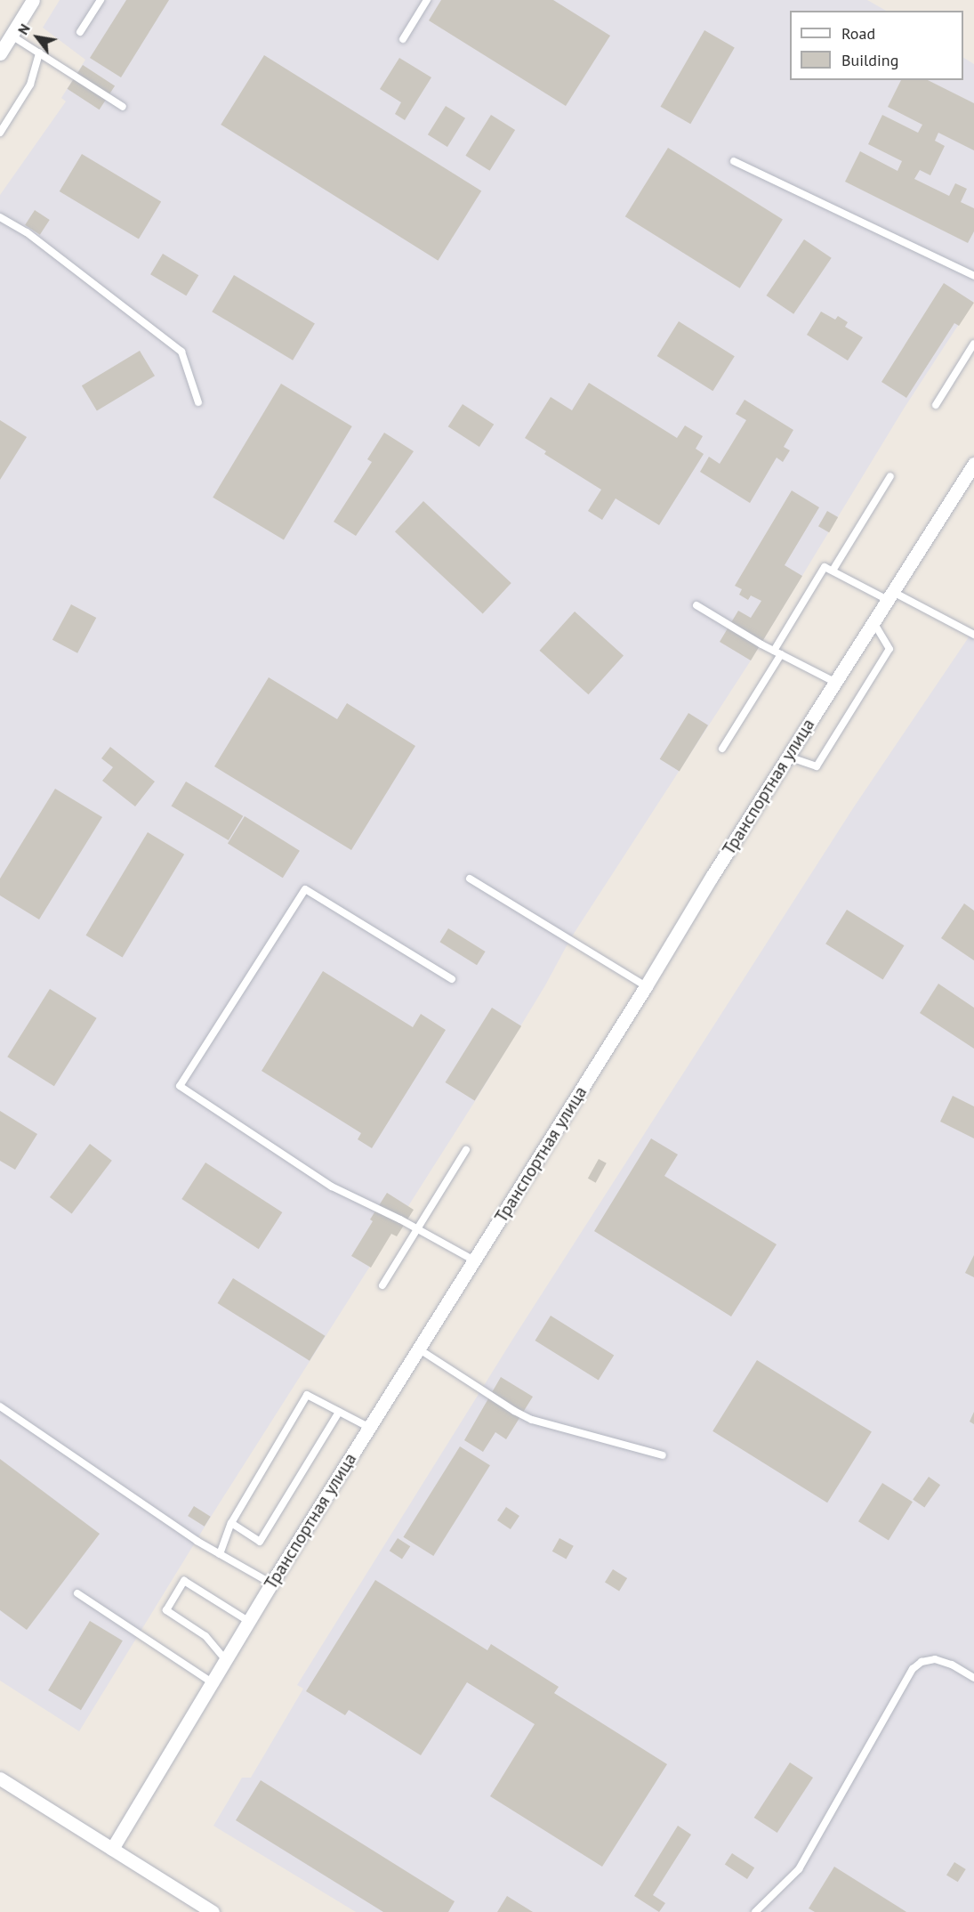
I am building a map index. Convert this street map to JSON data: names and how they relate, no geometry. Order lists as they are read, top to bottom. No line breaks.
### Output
{"streets":{"street":["Транспортная улица"]},"legend":["Road","Building"],"north":"top left"}
